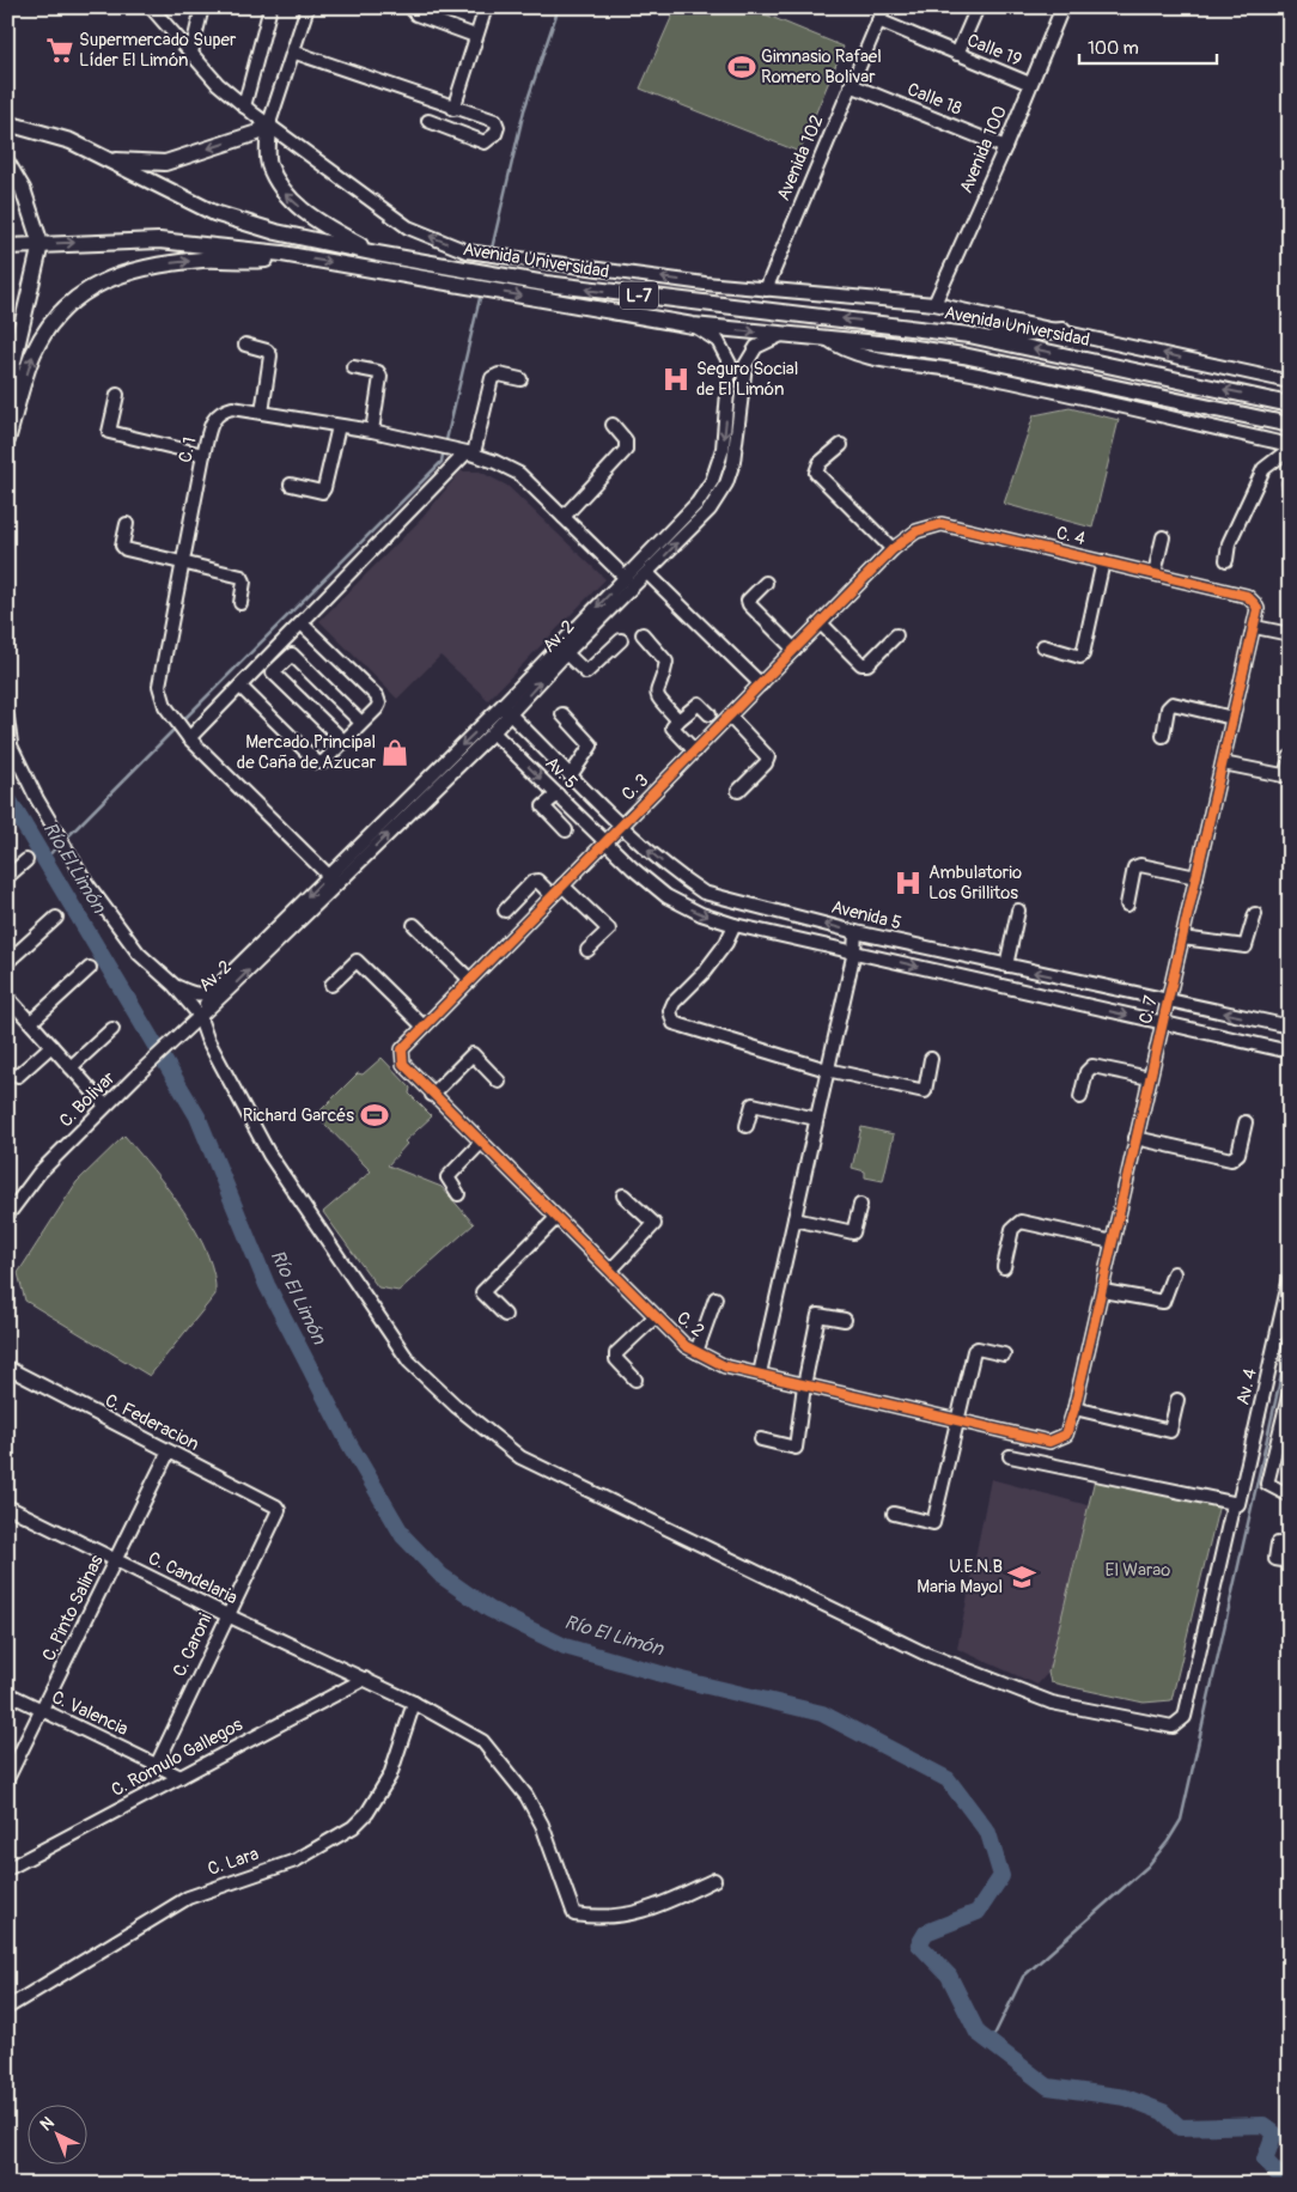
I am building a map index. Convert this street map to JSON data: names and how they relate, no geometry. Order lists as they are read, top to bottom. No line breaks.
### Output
{"streets":{"main road":["Avenida Universidad","L-7"],"street":["Calle 19","Calle 18","Avenida 100","Avenida 102","C. 1","C. 4","Av. 2","Av. 5","C. 3","Avenida 5","C. 7","C. Bolivar","C. 2","Av. 4","C. Federacion","C. Candelaria","C. Pinto Salinas","C. Caroni","C. Valencia","C. Romulo Gallegos","C. Lara"]},"crossings":[["Calle 19","Avenida 100"],["Calle 19","Avenida 102"],["Calle 18","Avenida 100"],["Calle 18","Avenida 102"],["Avenida 100","Avenida Universidad"],["Avenida 102","Avenida Universidad"],["Avenida Universidad","Av. 2"],["C. 1","Av. 2"],["C. 4","C. 3"],["C. 4","C. 7"],["Av. 2","Av. 5"],["Av. 2","Avenida 5"],["Av. 2","C. Bolivar"],["Av. 2","Av. 4"],["Av. 5","C. 3"],["Av. 5","Avenida 5"],["C. 3","Avenida 5"],["C. 3","C. 2"],["Avenida 5","C. 7"],["C. 7","C. 2"],["C. Bolivar","Av. 4"],["C. Federacion","C. Pinto Salinas"],["C. Federacion","C. Caroni"],["C. Candelaria","C. Pinto Salinas"],["C. Candelaria","C. Caroni"],["C. Candelaria","C. Romulo Gallegos"],["C. Candelaria","C. Lara"],["C. Pinto Salinas","C. Valencia"],["C. Caroni","C. Valencia"],["C. Valencia","C. Romulo Gallegos"]],"one_way":["Av. 5"],"water":["Río El Limón"],"parks":["El Warao"],"places":{"supermarket":["Supermercado Super Líder El Limón"],"sports":["Gimnasio Rafael Romero Bolivar","Richard Garcés"],"hospital":["Seguro Social de El Limón","Ambulatorio Los Grillitos"],"shop":["Mercado Principal de Caña de Azucar"],"school or university":["U.E.N.B Maria Mayol"]},"scale_bar":"100 m","north":"top left"}
